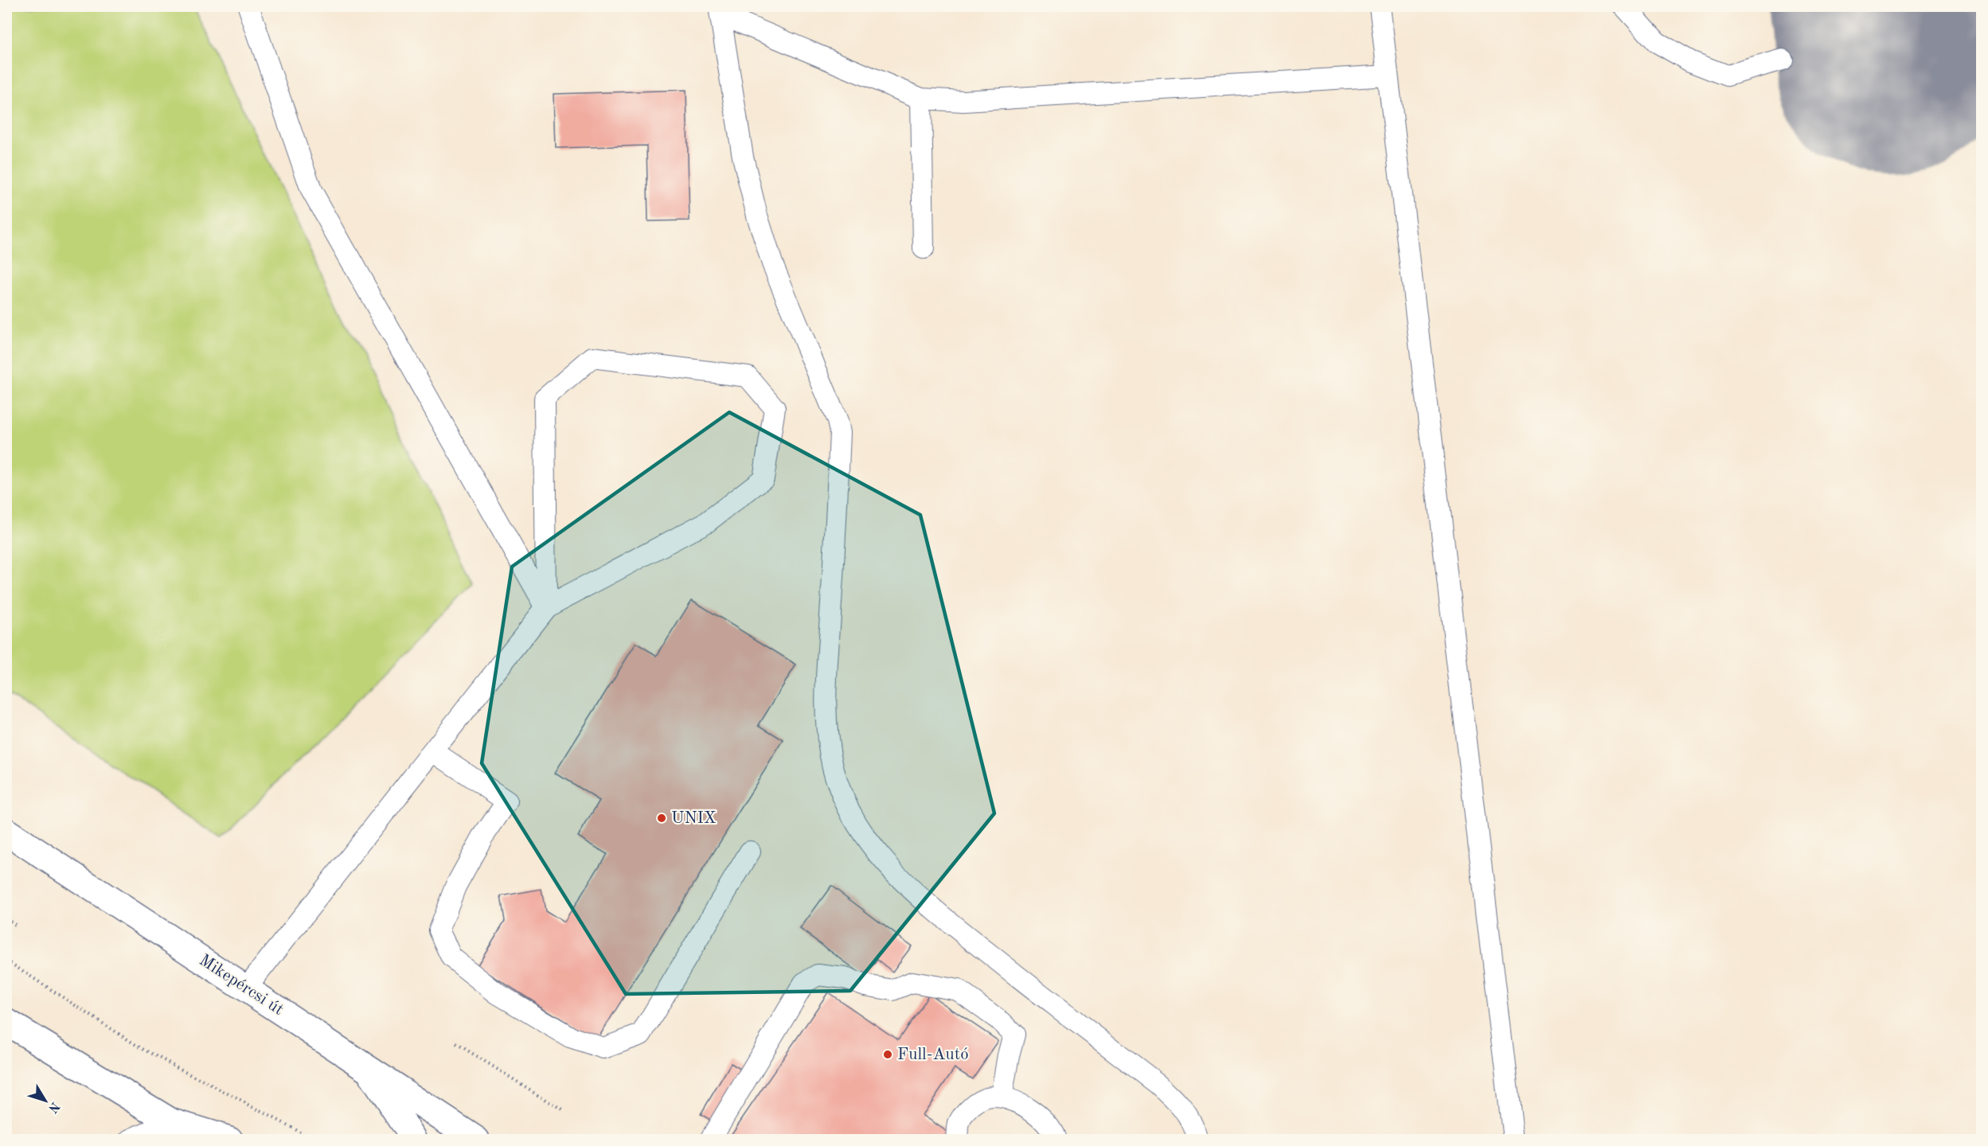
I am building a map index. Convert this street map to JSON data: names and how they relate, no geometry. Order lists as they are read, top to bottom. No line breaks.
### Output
{"streets":{"main road":["Mikepércsi út"]},"places":["UNIX","Full-Autó"],"north":"bottom right"}
